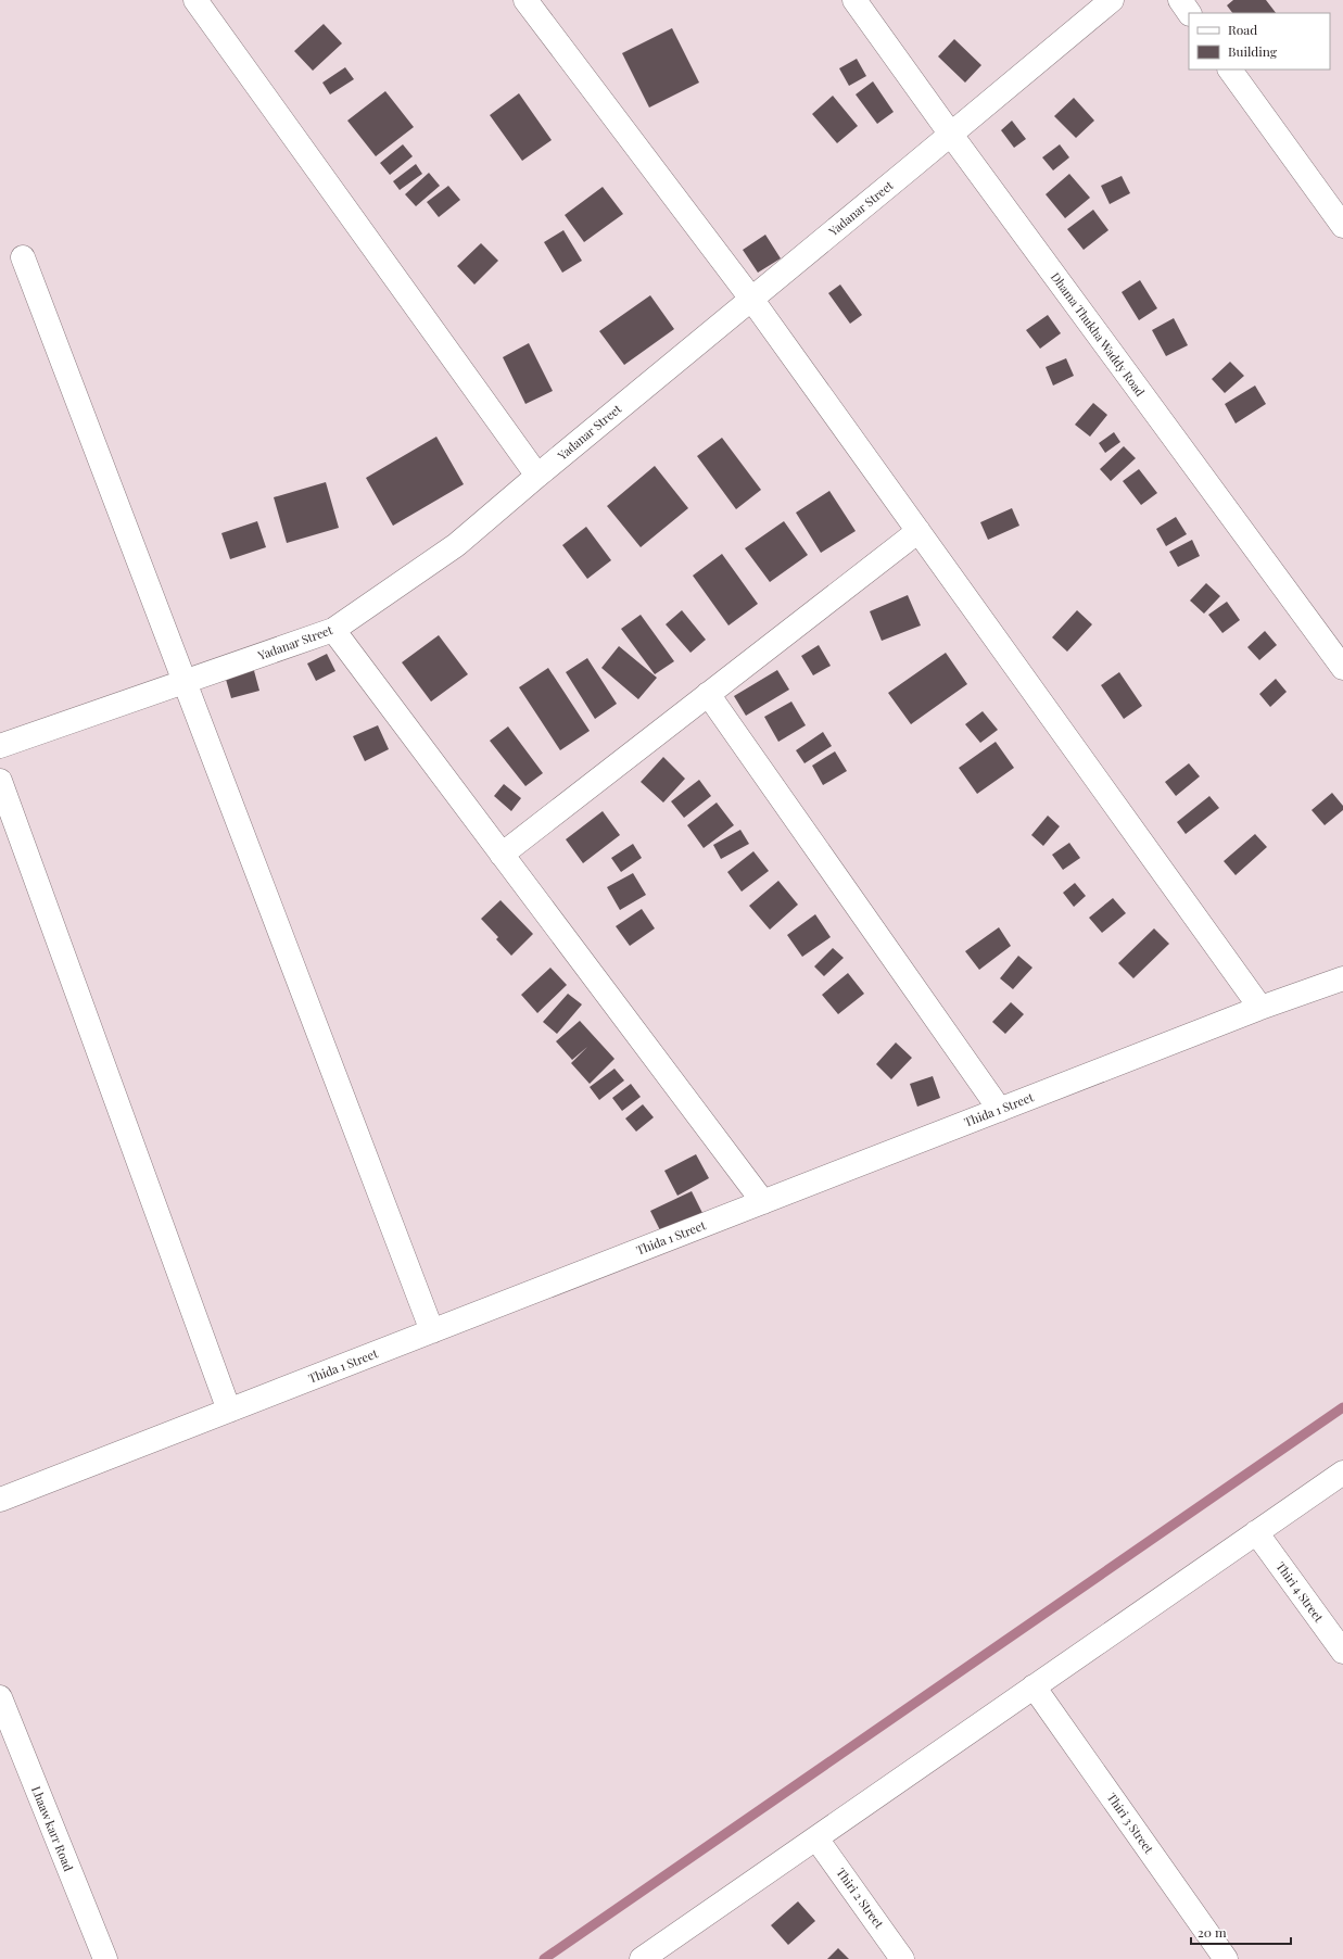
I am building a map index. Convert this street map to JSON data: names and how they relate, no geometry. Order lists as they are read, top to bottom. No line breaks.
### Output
{"streets":{"street":["Yadanar Street","Dhama Thukha Waddy Road","Thida 1 Street","Thiri 4 Street","Thiri 3 Street","Lhaaw karr Road","Thiri 2 Street"]},"crossings":[["Yadanar Street","Dhama Thukha Waddy Road"]],"legend":["Road","Building"],"scale_bar":"20 m"}
